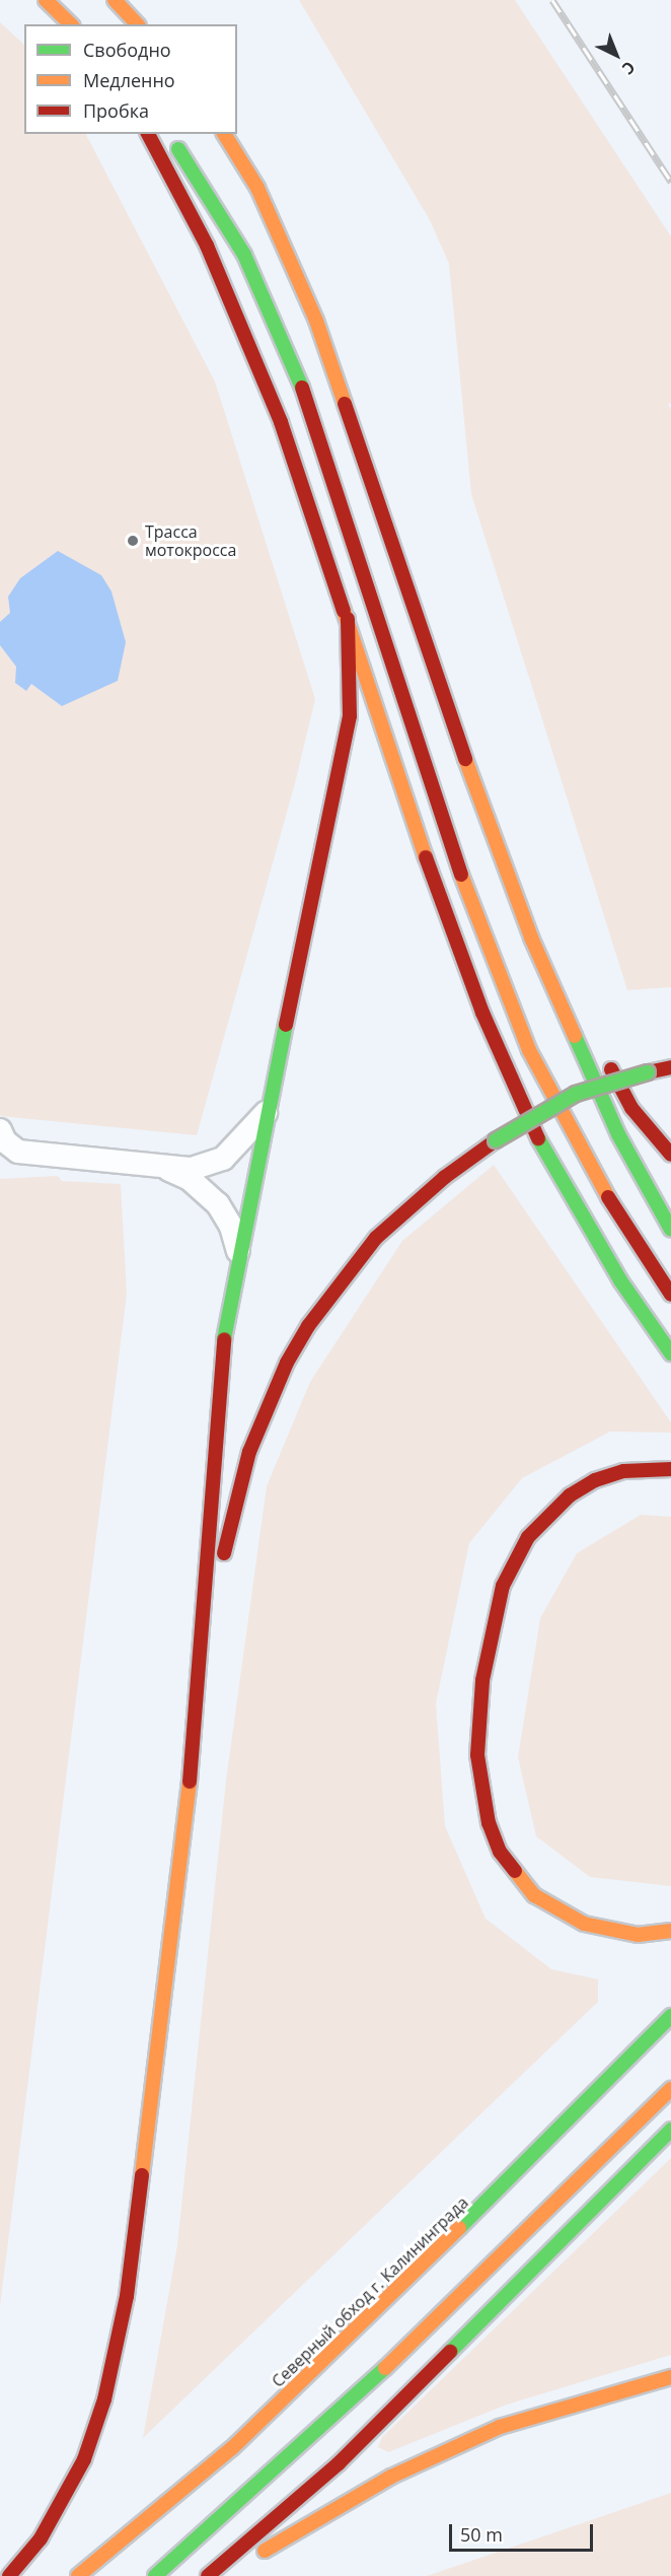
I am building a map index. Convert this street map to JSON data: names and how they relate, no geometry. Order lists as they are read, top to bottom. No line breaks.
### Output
{"streets":{"highway":["Северный обход г. Калининграда"]},"places":["Трасса мотокросса"],"legend":["Свободно","Медленно","Пробка"],"scale_bar":"50 m","north":"bottom right"}
